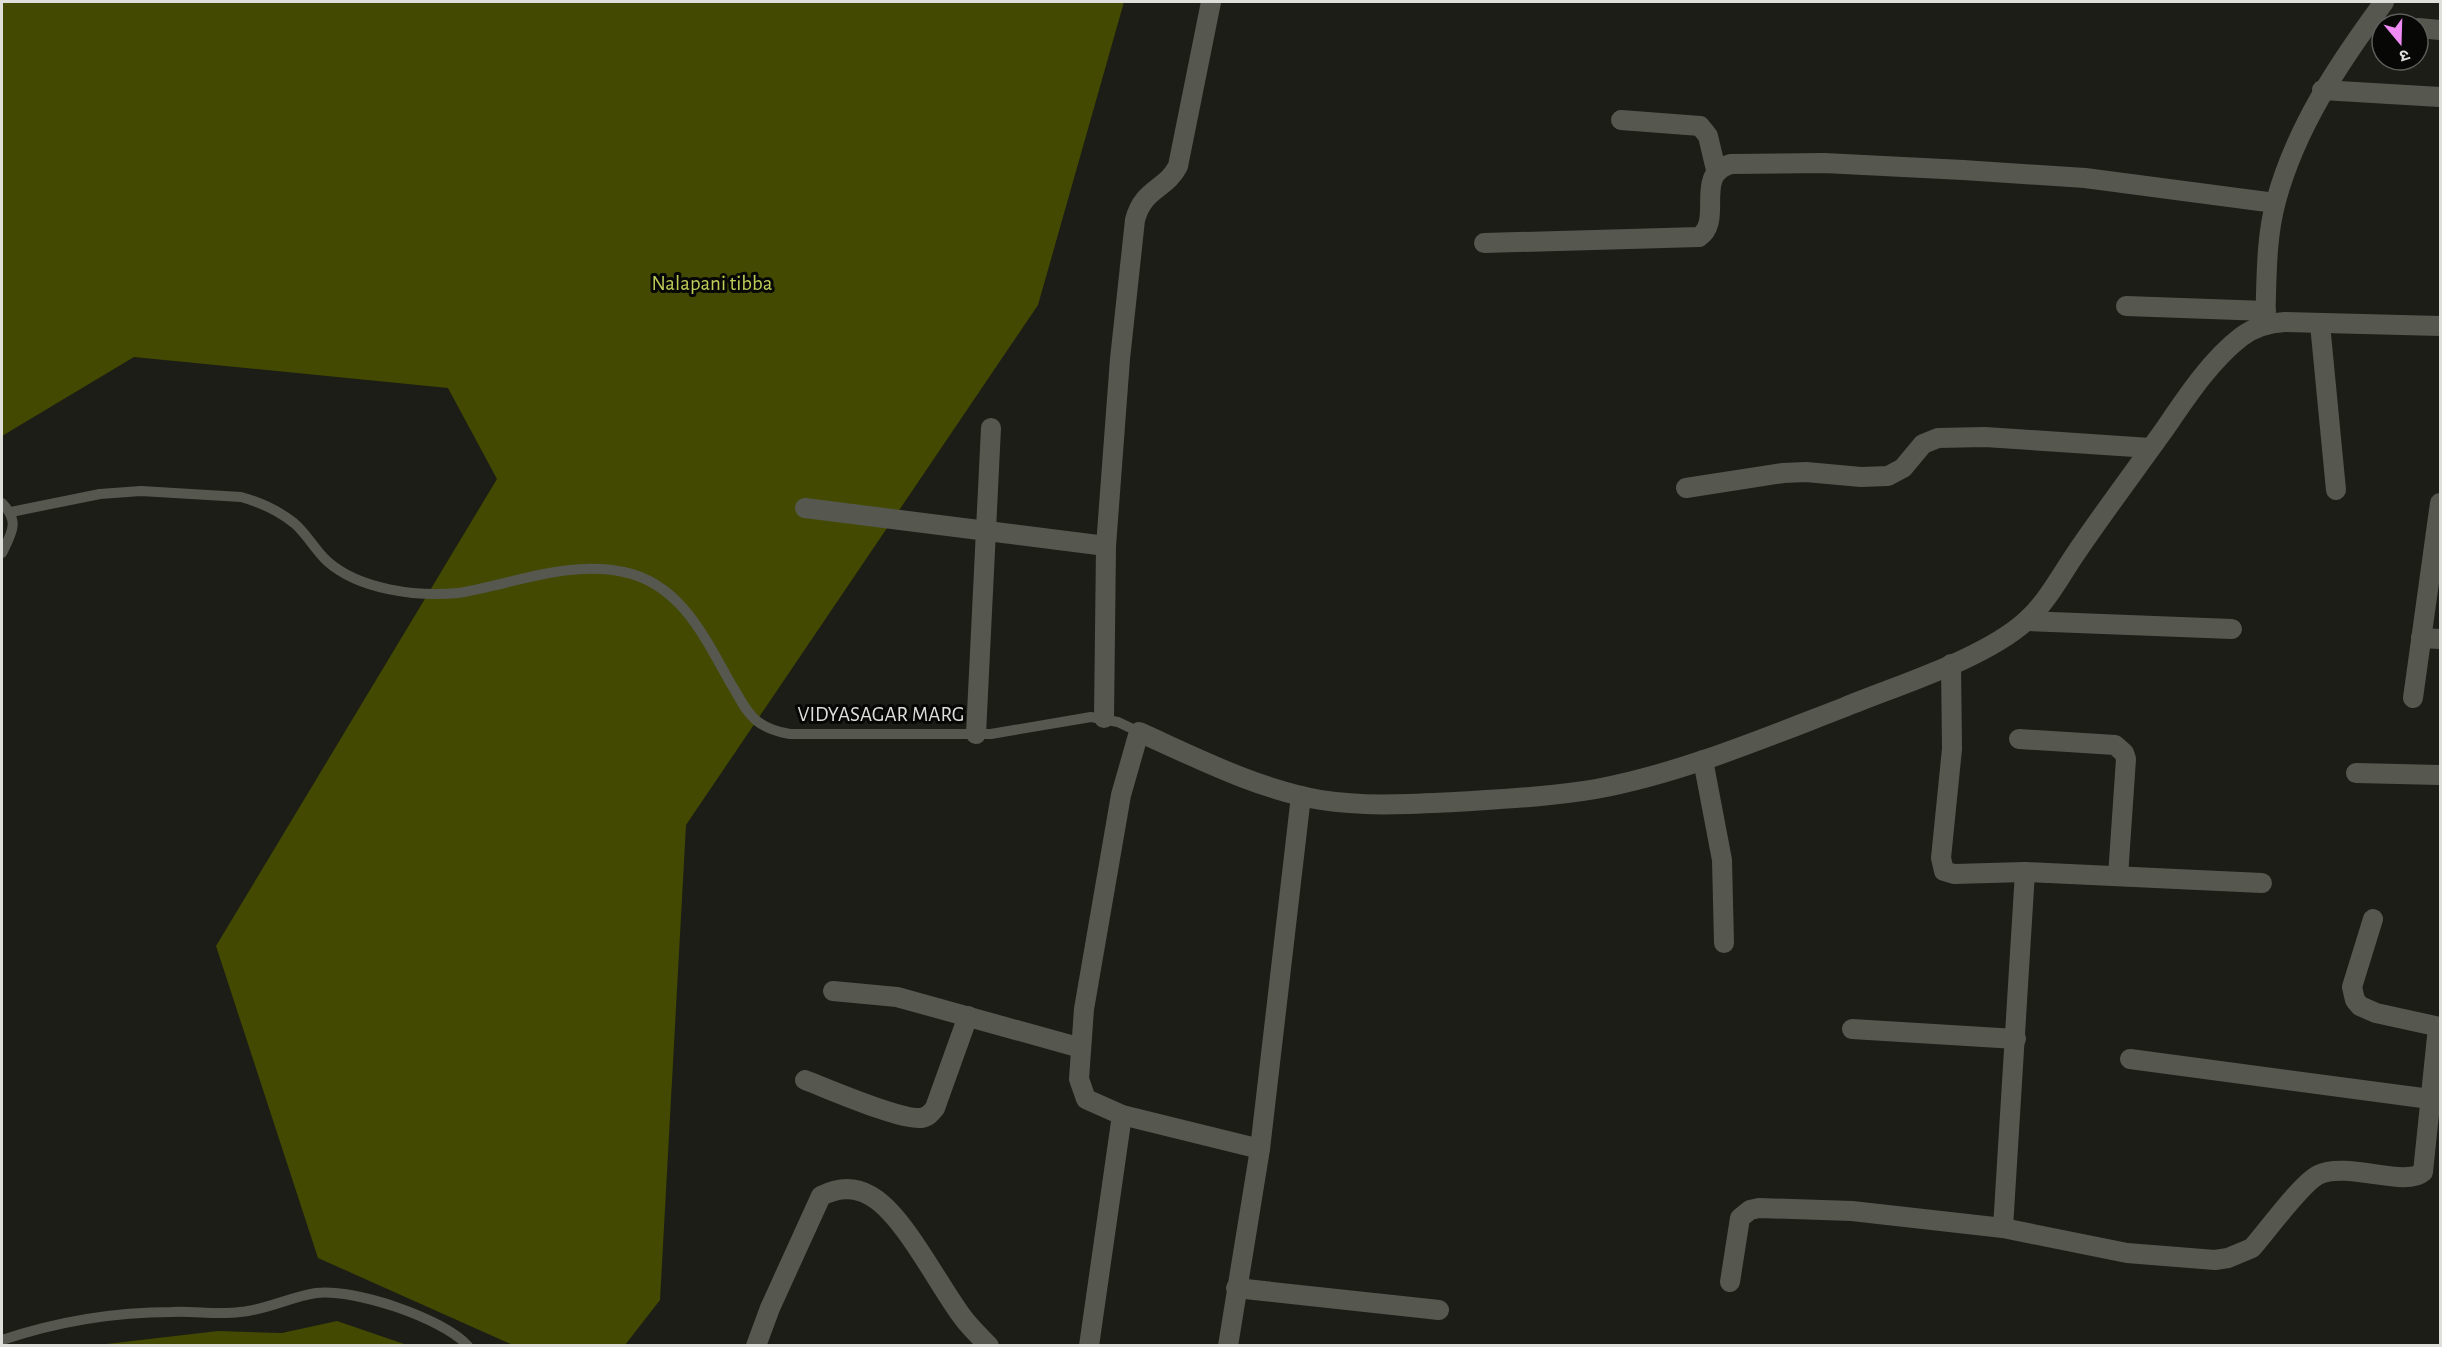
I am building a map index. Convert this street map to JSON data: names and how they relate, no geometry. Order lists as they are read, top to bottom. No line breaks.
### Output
{"streets":{"lane":["VIDYASAGAR MARG"]},"parks":["Nalapani tibba"],"north":"bottom"}
